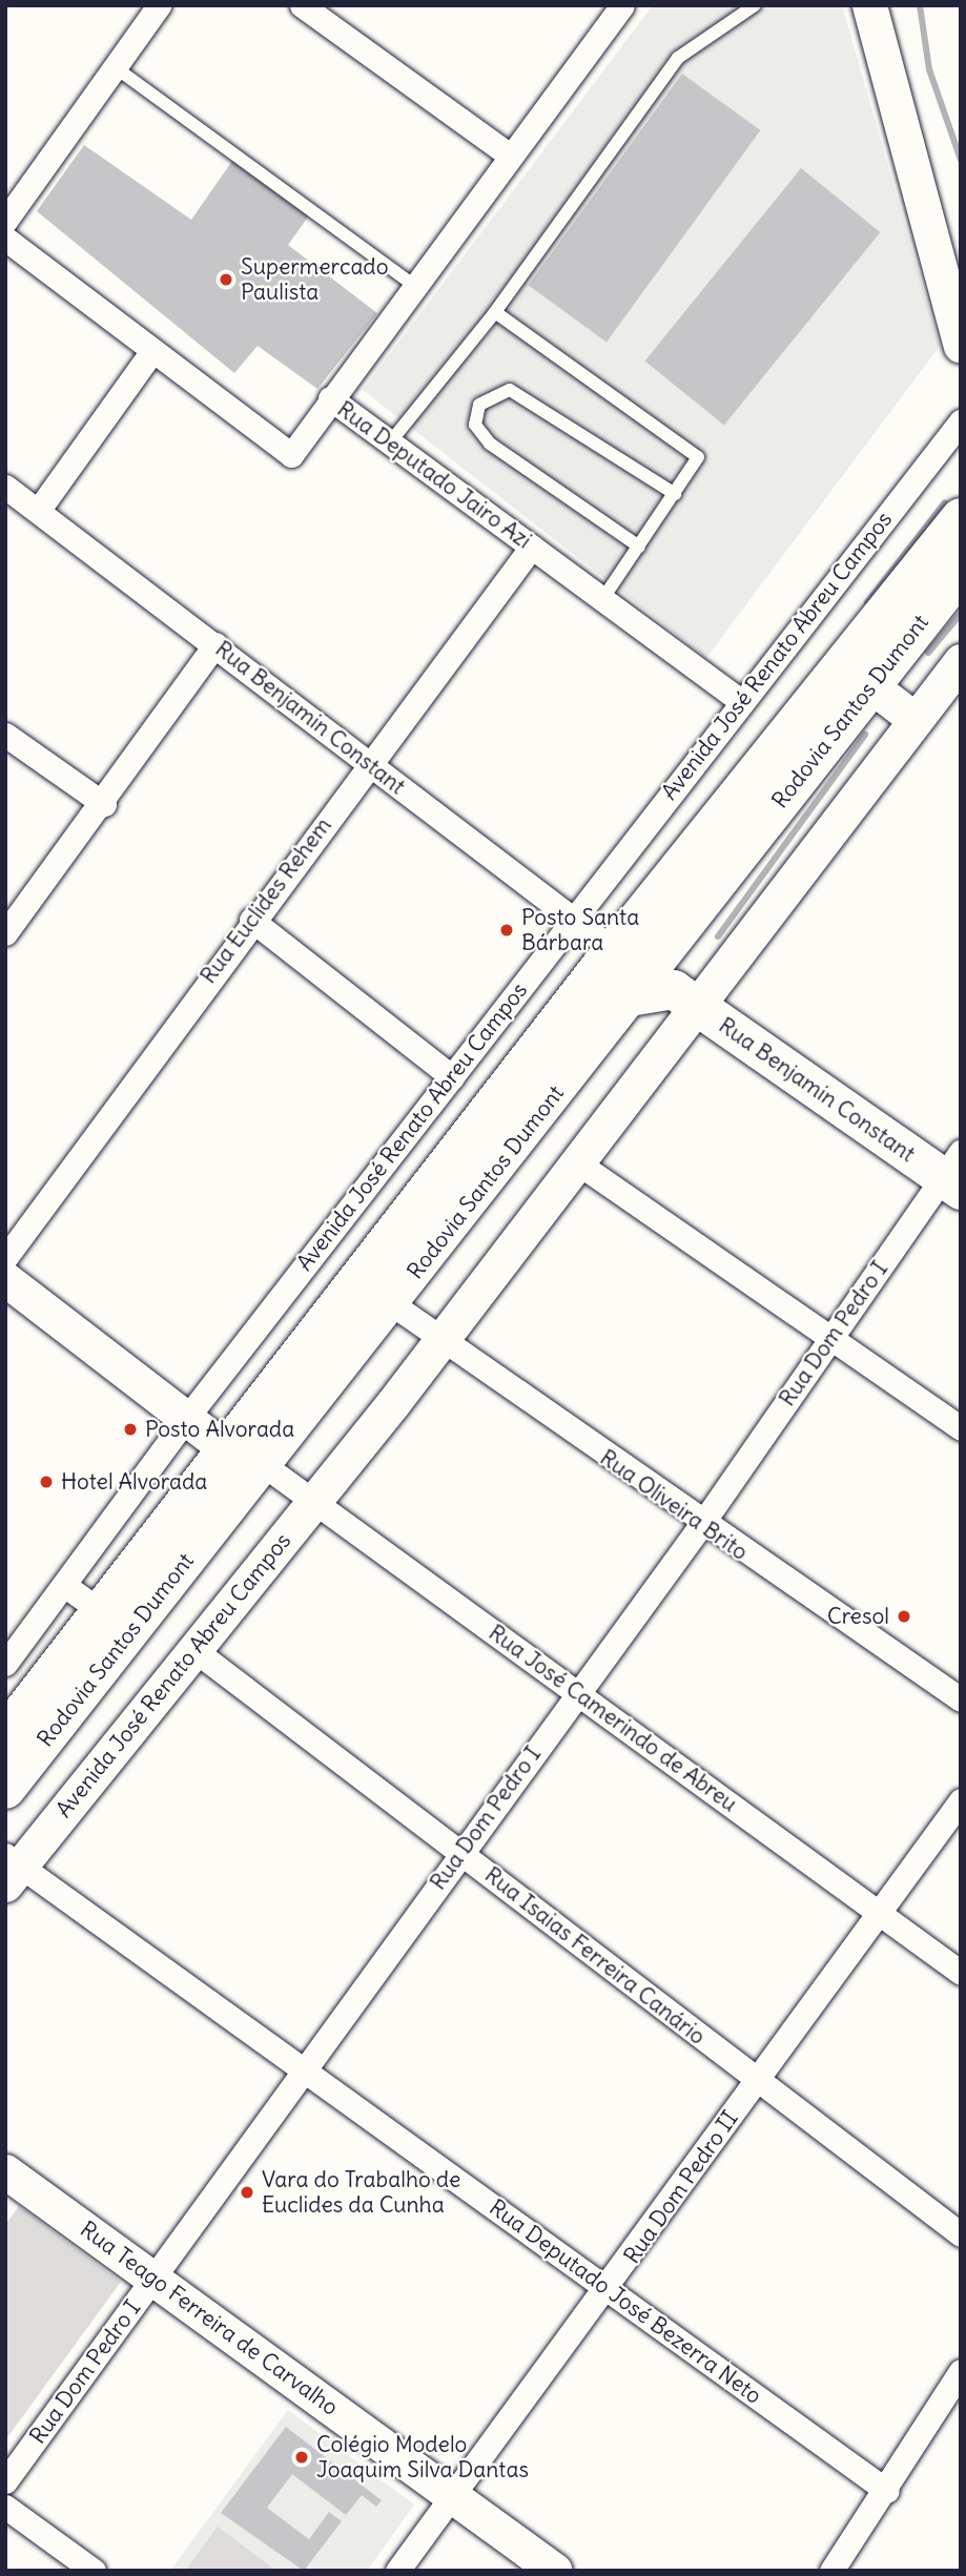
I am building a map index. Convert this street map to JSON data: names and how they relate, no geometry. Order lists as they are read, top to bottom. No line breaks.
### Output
{"streets":{"highway":["Rodovia Santos Dumont"],"main road":["Avenida José Renato Abreu Campos","Rua Benjamin Constant","Rua José Camerindo de Abreu","Rua Teago Ferreira de Carvalho"],"street":["Rua Deputado Jairo Azi","Rua Euclides Rehem","Rua Dom Pedro I","Rua Oliveira Brito","Rua Isaias Ferreira Canário","Rua Dom Pedro II","Rua Deputado José Bezerra Neto"]},"crossings":[["Rua Deputado Jairo Azi","Avenida José Renato Abreu Campos"],["Rua Deputado Jairo Azi","Rua Euclides Rehem"],["Avenida José Renato Abreu Campos","Rua Benjamin Constant"],["Avenida José Renato Abreu Campos","Rua Oliveira Brito"],["Avenida José Renato Abreu Campos","Rua José Camerindo de Abreu"],["Avenida José Renato Abreu Campos","Rua Isaias Ferreira Canário"],["Avenida José Renato Abreu Campos","Rua Deputado José Bezerra Neto"],["Rodovia Santos Dumont","Rua Benjamin Constant"],["Rodovia Santos Dumont","Rua Oliveira Brito"],["Rodovia Santos Dumont","Rua José Camerindo de Abreu"],["Rua Benjamin Constant","Rua Euclides Rehem"],["Rua Benjamin Constant","Rua Dom Pedro I"],["Rua Dom Pedro I","Rua Oliveira Brito"],["Rua Dom Pedro I","Rua José Camerindo de Abreu"],["Rua Dom Pedro I","Rua Isaias Ferreira Canário"],["Rua Dom Pedro I","Rua Deputado José Bezerra Neto"],["Rua Dom Pedro I","Rua Teago Ferreira de Carvalho"],["Rua José Camerindo de Abreu","Rua Dom Pedro II"],["Rua Isaias Ferreira Canário","Rua Dom Pedro II"],["Rua Dom Pedro II","Rua Deputado José Bezerra Neto"],["Rua Dom Pedro II","Rua Teago Ferreira de Carvalho"]],"places":["Supermercado Paulista","Posto Santa Bárbara","Posto Alvorada","Hotel Alvorada","Cresol","Vara do Trabalho de Euclides da Cunha","Colégio Modelo Joaquim Silva Dantas"]}
